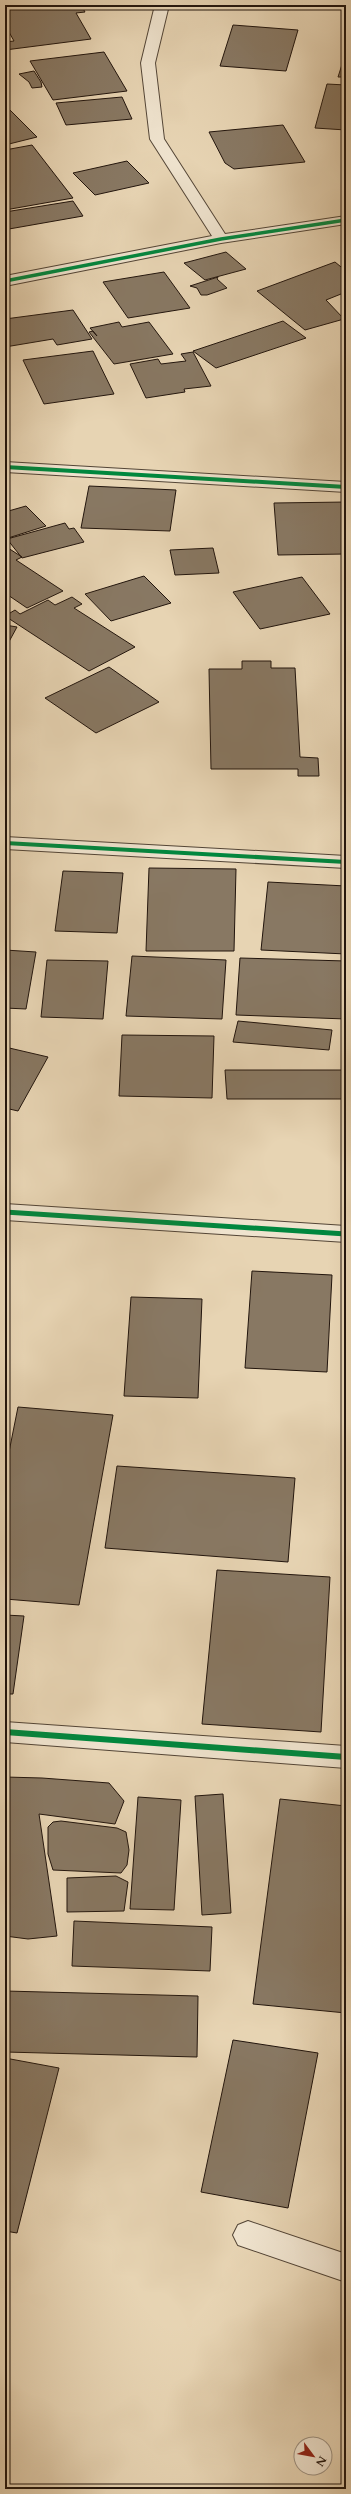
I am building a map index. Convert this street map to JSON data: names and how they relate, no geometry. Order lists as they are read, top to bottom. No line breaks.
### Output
{"north":"bottom right"}
